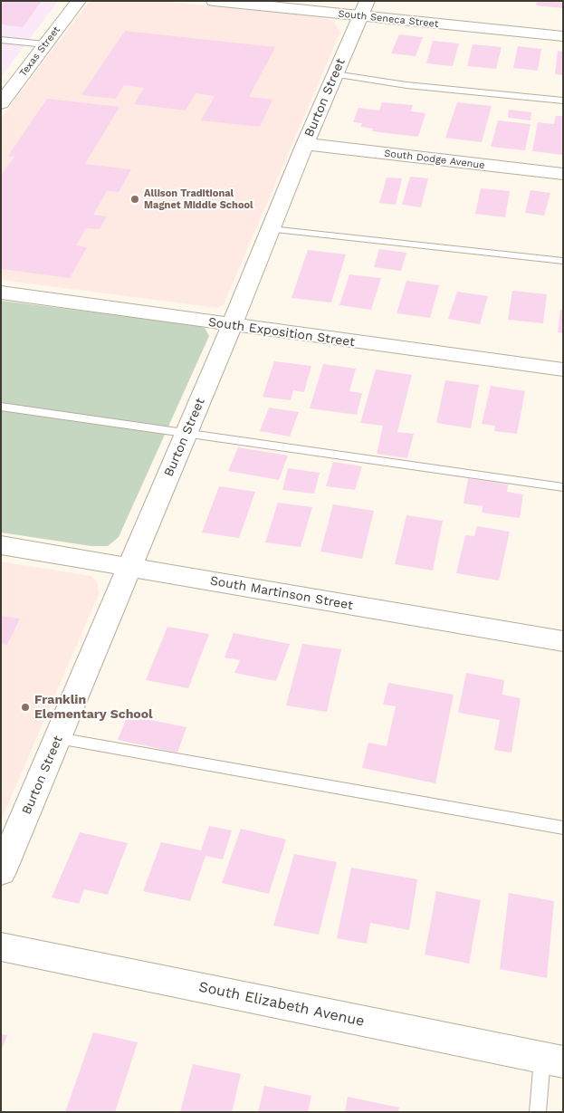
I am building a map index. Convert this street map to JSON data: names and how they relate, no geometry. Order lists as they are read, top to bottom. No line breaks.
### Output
{"streets":{"street":["South Seneca Street","Texas Street","Burton Street","South Dodge Avenue","South Exposition Street","South Martinson Street","South Elizabeth Avenue"]},"crossings":[["South Seneca Street","Burton Street"],["Burton Street","South Dodge Avenue"],["Burton Street","South Exposition Street"],["Burton Street","South Martinson Street"]],"places":["Allison Traditional Magnet Middle School","Franklin Elementary School"]}
